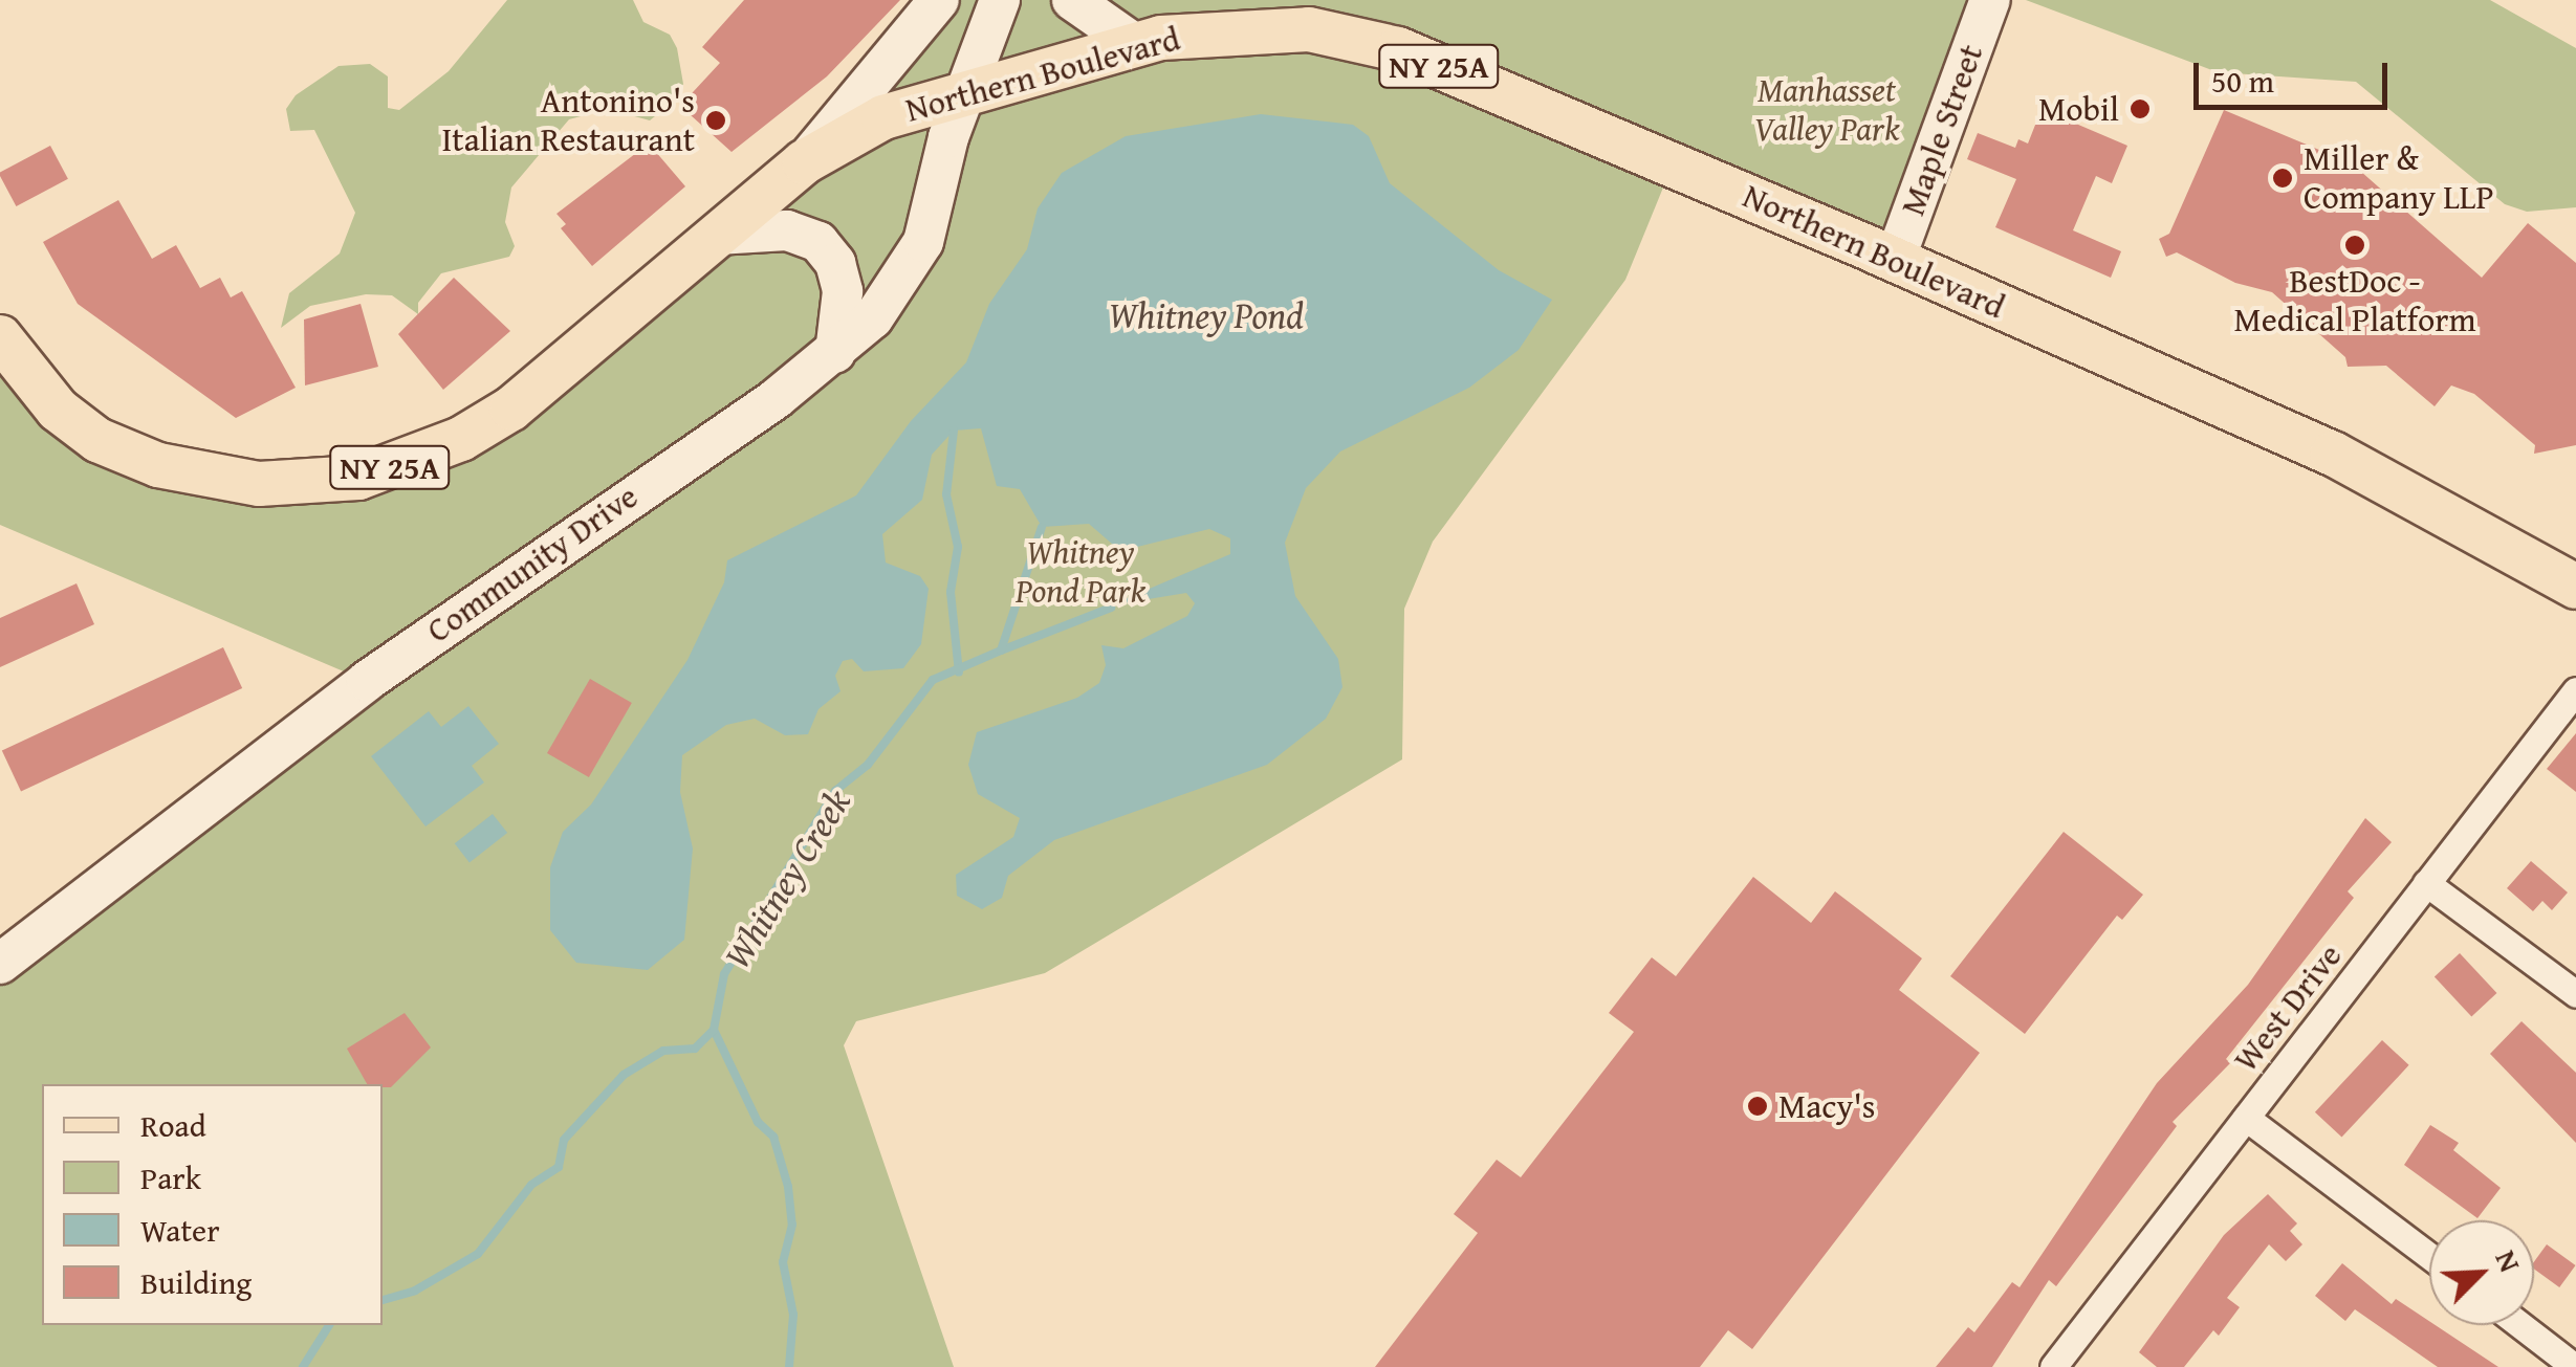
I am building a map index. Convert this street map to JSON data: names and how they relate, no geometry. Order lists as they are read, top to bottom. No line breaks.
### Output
{"streets":{"main road":["NY 25A","Northern Boulevard","Maple Street","Community Drive"],"street":["West Drive"]},"crossings":[["Northern Boulevard","Maple Street"],["Northern Boulevard","Community Drive"]],"water":["Whitney Pond","Whitney Creek"],"parks":["Manhasset Valley Park","Whitney Pond Park"],"places":["Mobil","Antonino's Italian Restaurant","Miller & Company LLP","BestDoc - Medical Platform","Macy's"],"legend":["Road","Park","Water","Building"],"scale_bar":"50 m","north":"top right"}
